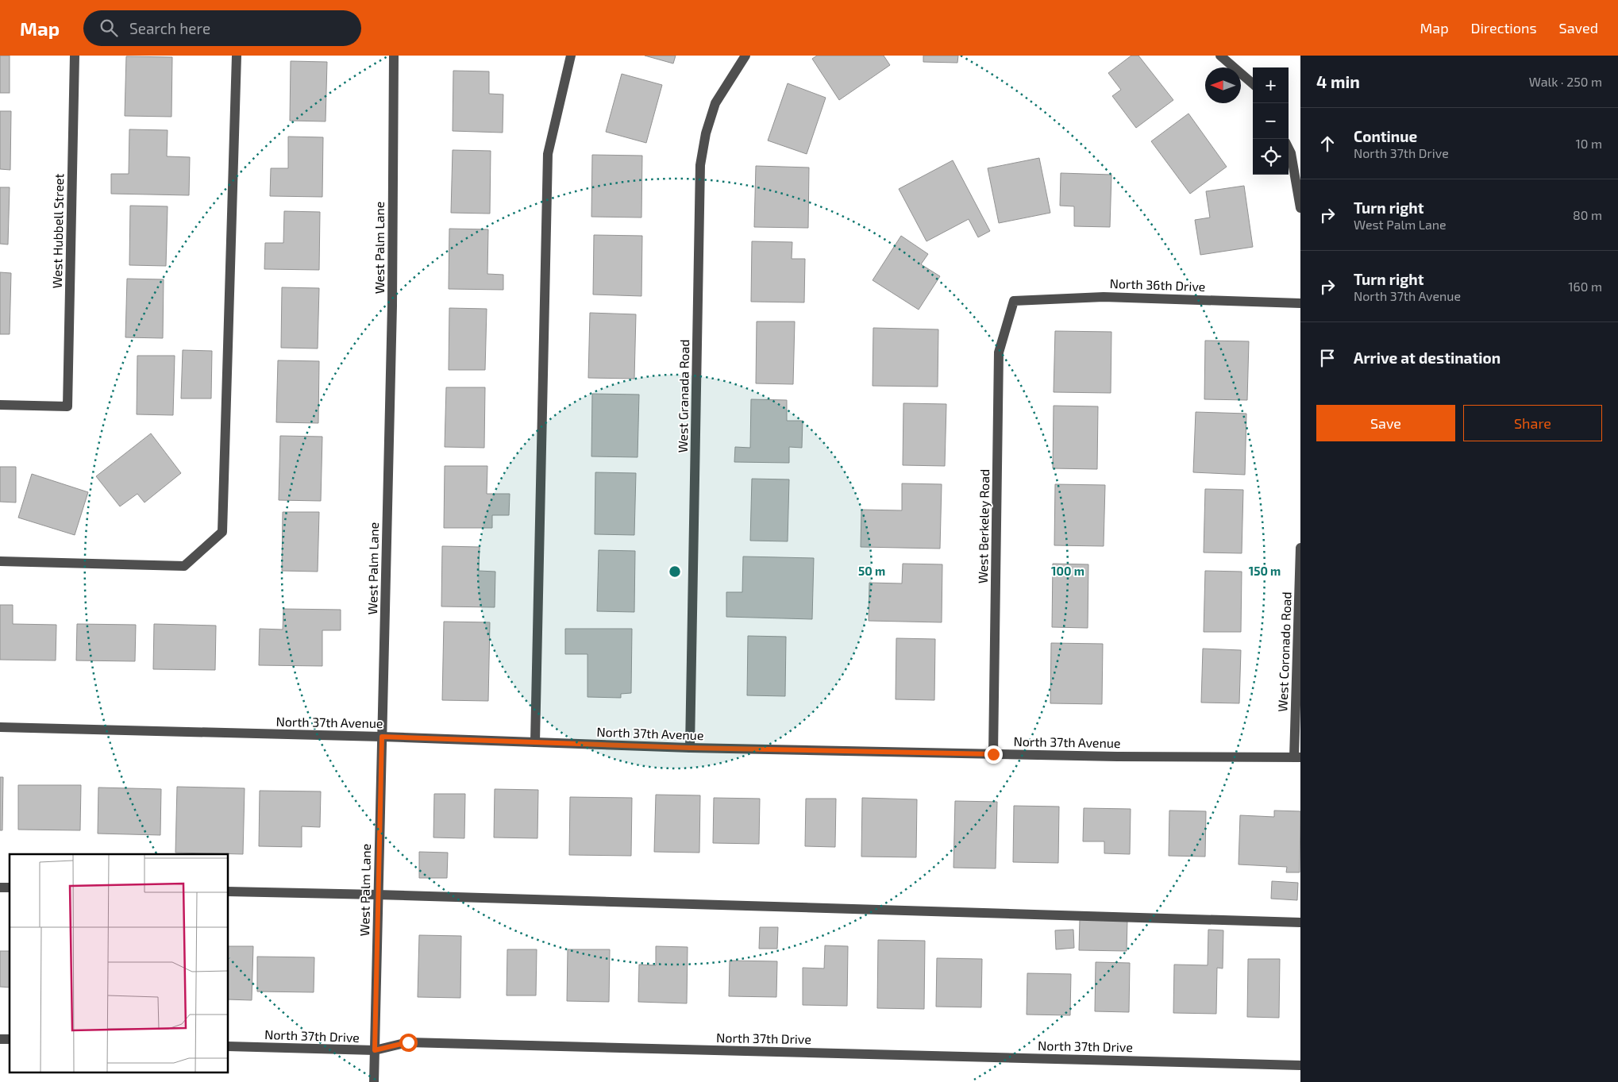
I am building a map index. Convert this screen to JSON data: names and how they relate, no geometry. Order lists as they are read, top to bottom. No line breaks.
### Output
{"streets":{"street":["West Hubbell Street","West Palm Lane","North 36th Drive","West Granada Road","West Berkeley Road","West Coronado Road","North 37th Avenue","North 37th Drive"]},"crossings":[["West Palm Lane","North 37th Avenue"],["West Palm Lane","North 37th Drive"],["North 36th Drive","West Berkeley Road"],["West Granada Road","North 37th Avenue"],["West Berkeley Road","North 37th Avenue"],["West Coronado Road","North 37th Avenue"]],"north":"left","page":{"header":"Map","search":"Search here","nav":["Map","Directions","Saved"],"heading":["4 min","Walk · 250 m"],"map_buttons":["+","−"],"list":[["Continue","North 37th Drive","10 m"],["Turn right","West Palm Lane","80 m"],["Turn right","North 37th Avenue","160 m"],"Arrive at destination"],"buttons":["Save","Share"]},"rings":["50 m","100 m","150 m"]}
